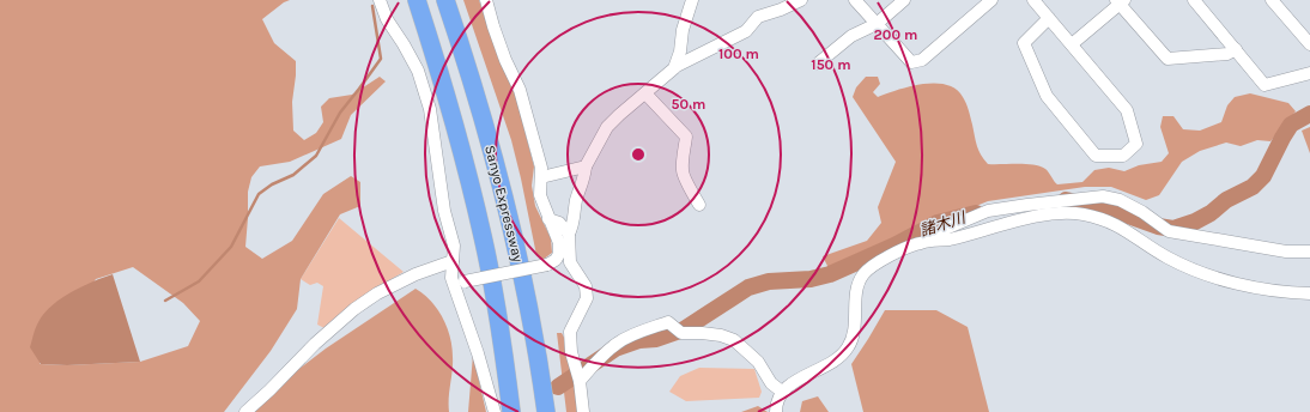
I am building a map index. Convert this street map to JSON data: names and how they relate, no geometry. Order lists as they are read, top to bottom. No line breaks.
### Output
{"streets":{"highway":["Sanyo Expressway"]},"water":["諸木川"],"rings":["200 m","100 m","150 m","50 m"]}
